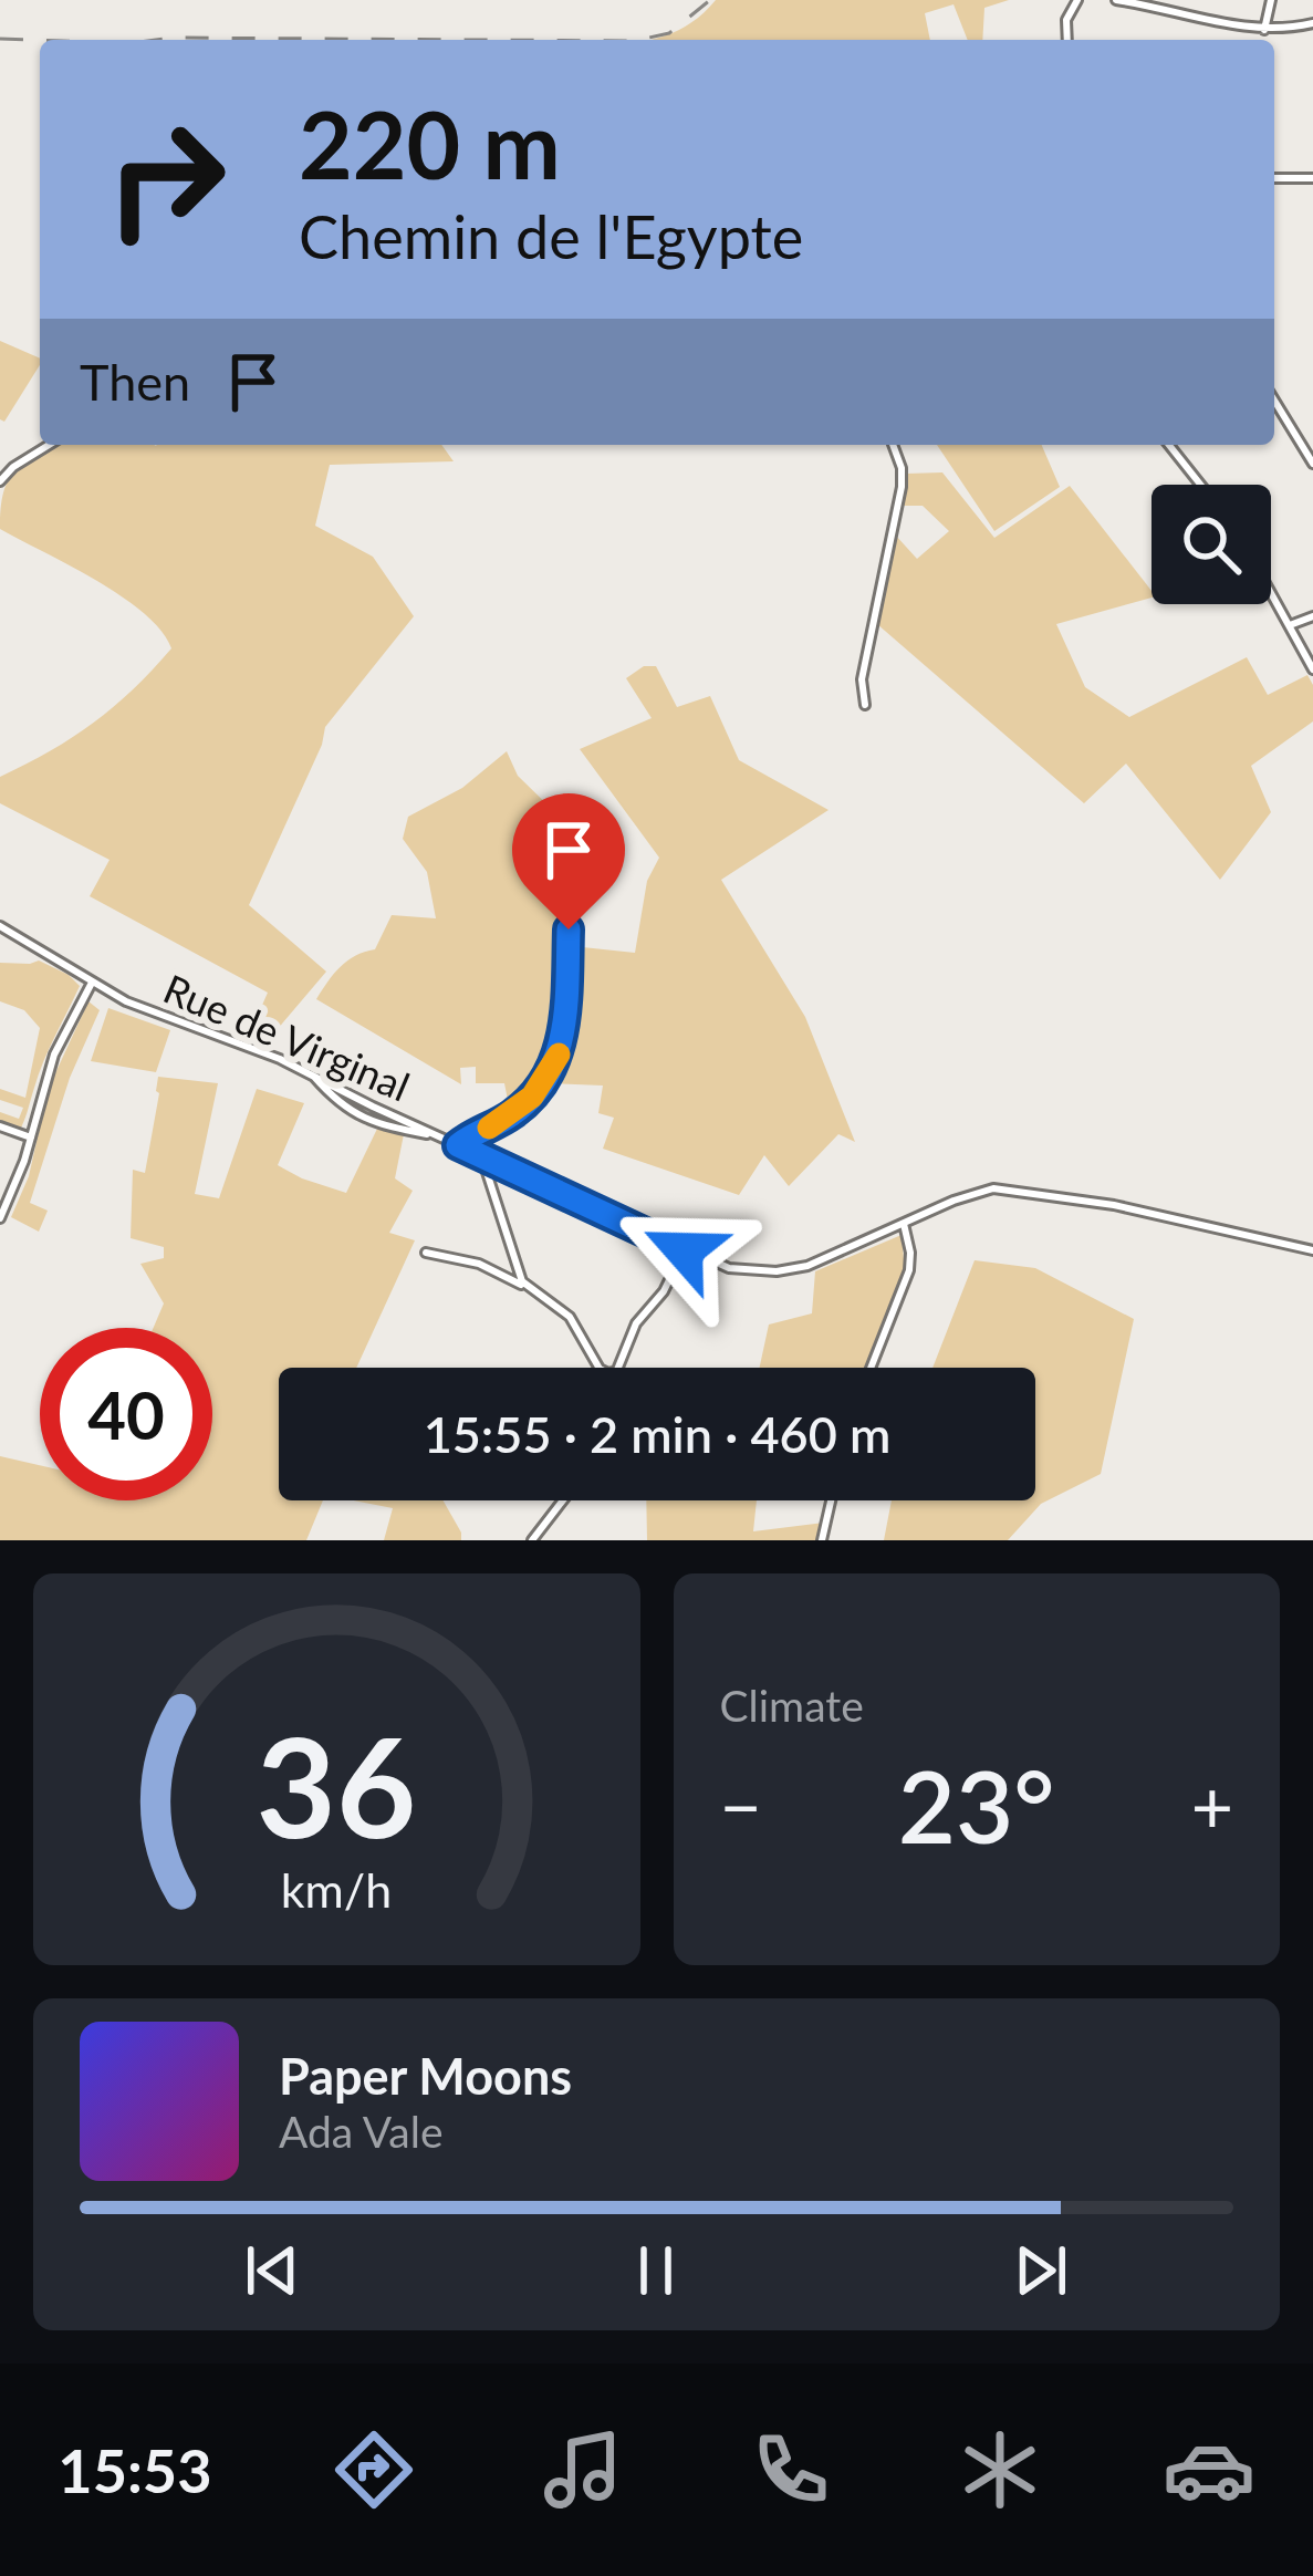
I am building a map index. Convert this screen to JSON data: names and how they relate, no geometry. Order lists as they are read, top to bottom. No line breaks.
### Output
{"streets":{"street":["Rue de Virginal"]},"page":{"turn":["220 m","Chemin de l'Egypte"],"then":"Then","limit":"40","trip":"15:55 · 2 min · 460 m","tile":"Climate","heat":["−","23°","+"],"song":["Paper Moons","Ada Vale"],"tabs":"15:53","gauge":["36","km/h"]}}
